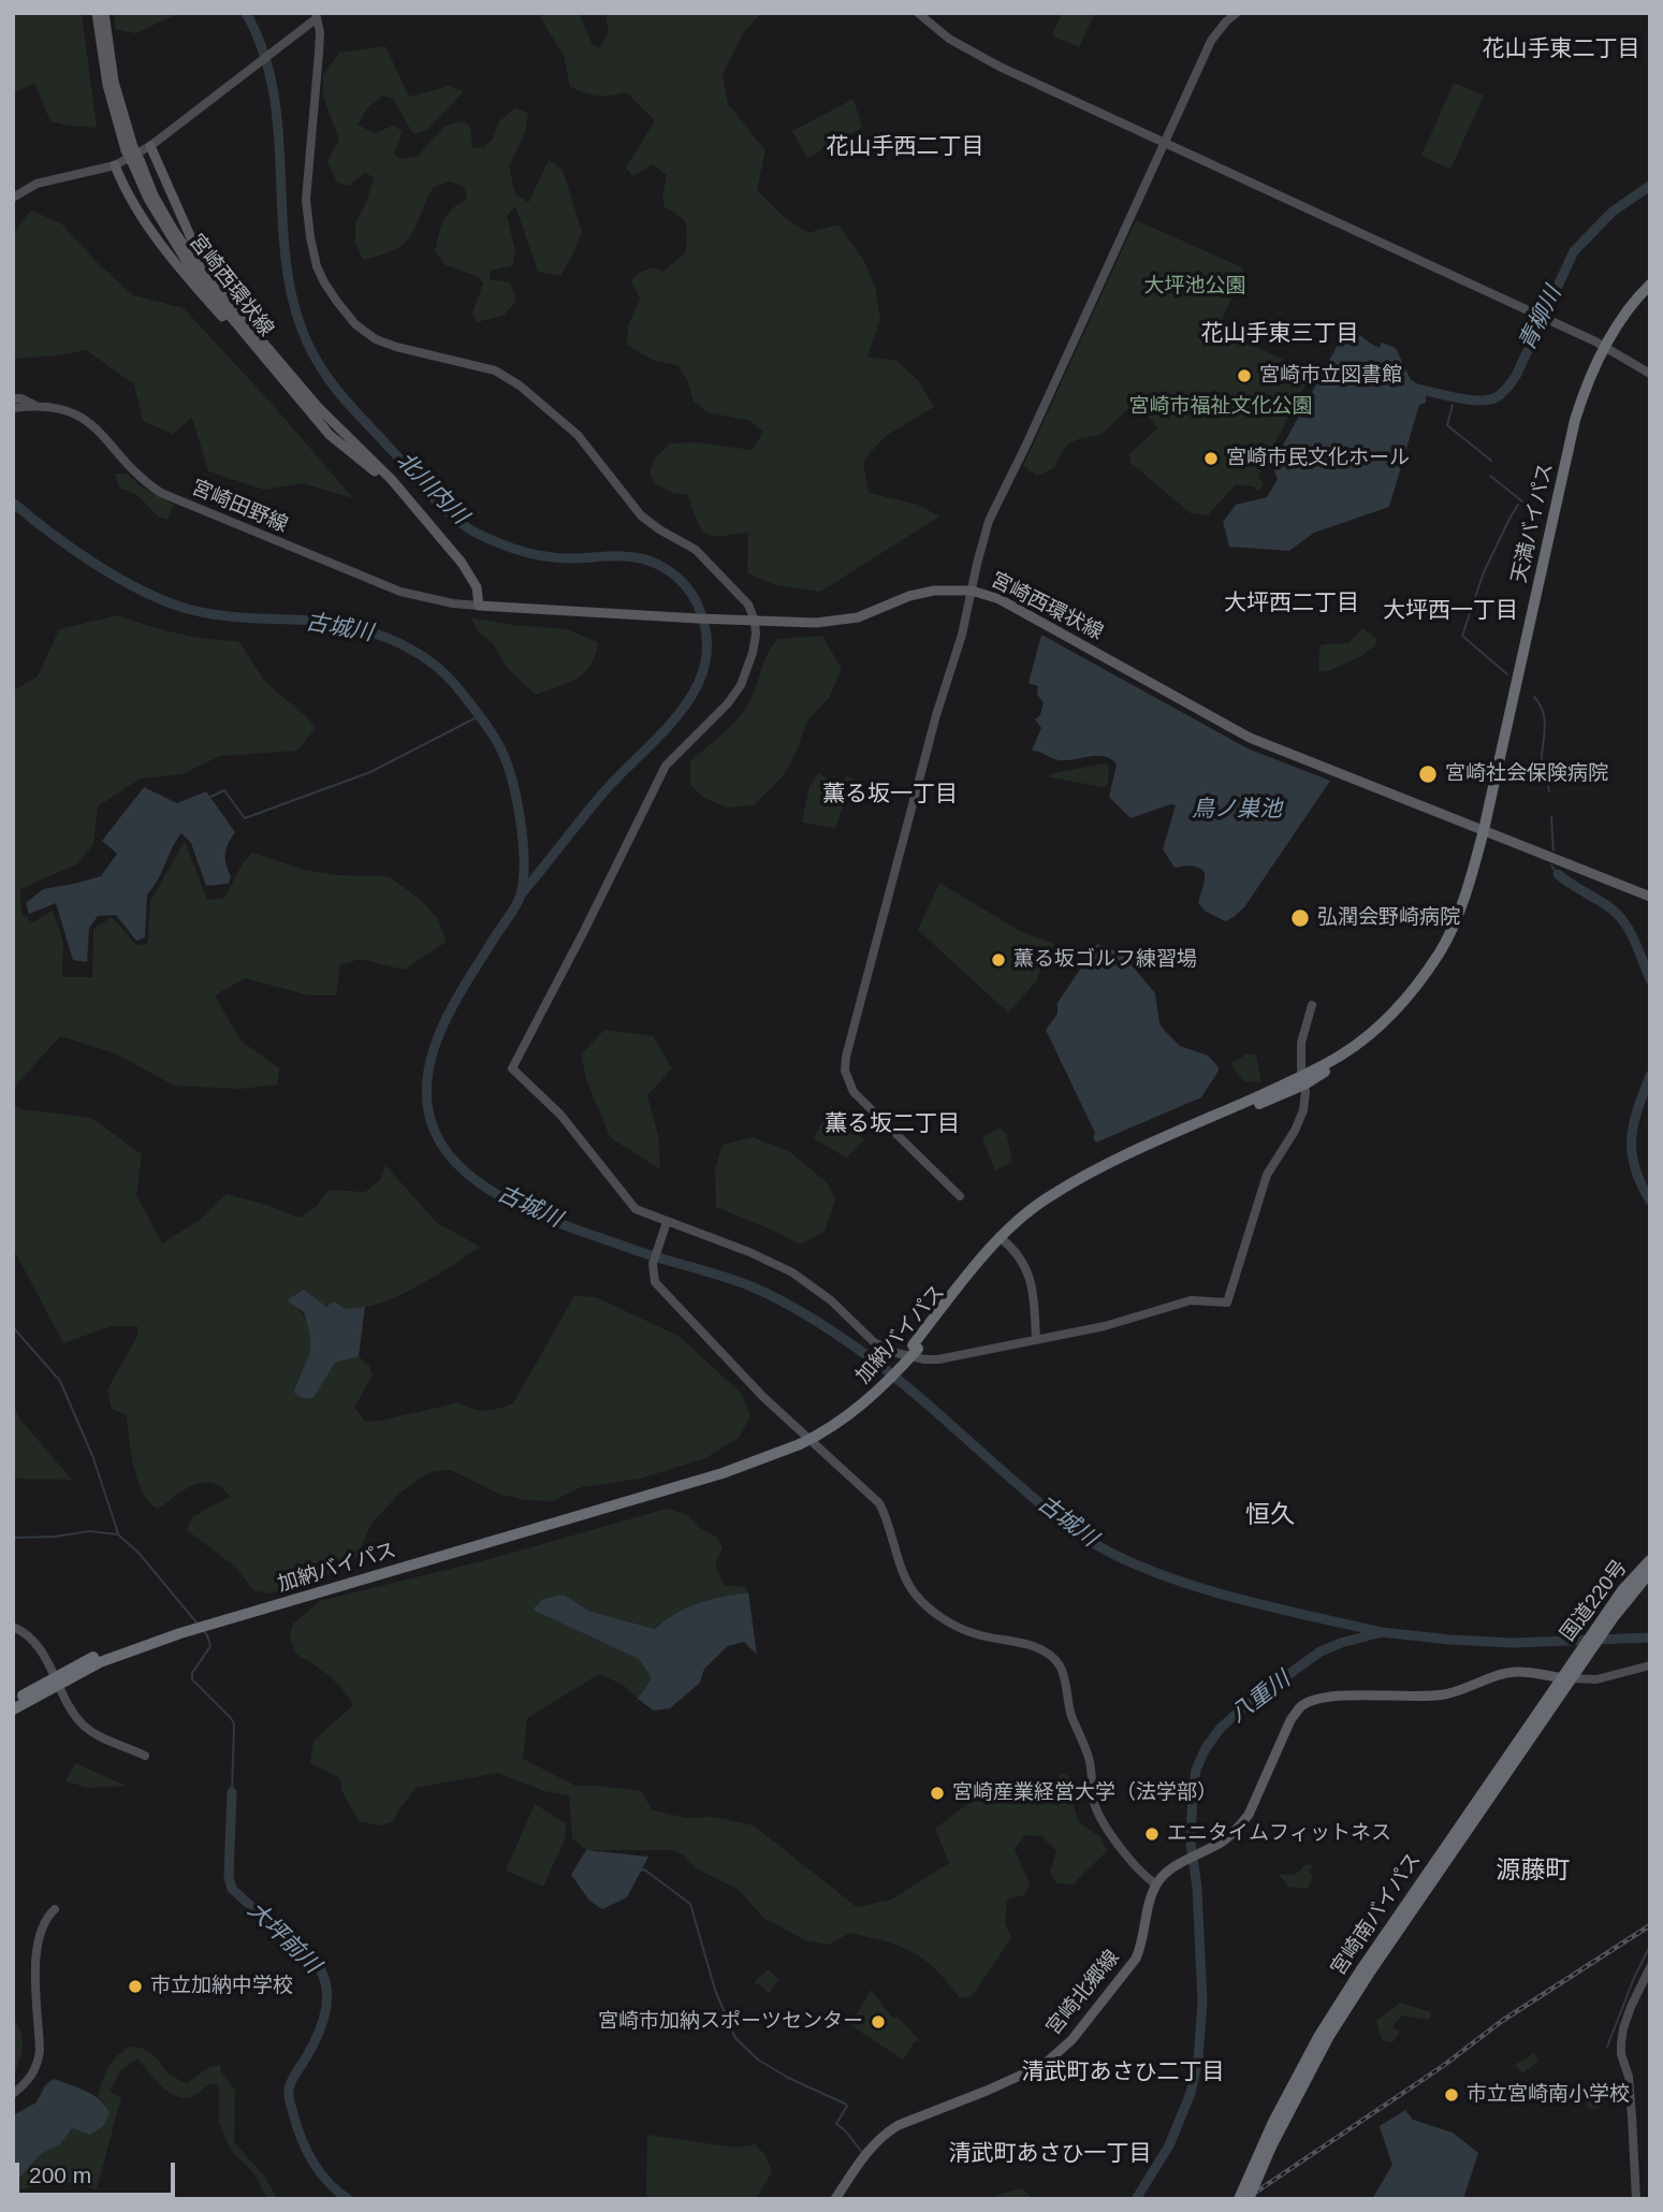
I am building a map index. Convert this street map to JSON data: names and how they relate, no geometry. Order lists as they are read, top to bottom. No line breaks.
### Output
{"streets":{"highway":["天満バイパス","加納バイパス","国道220号","宮崎南バイパス"],"main road":["宮崎西環状線","宮崎北郷線"],"street":["宮崎田野線"]},"crossings":[["宮崎西環状線","宮崎田野線"],["宮崎西環状線","天満バイパス"],["宮崎西環状線","加納バイパス"],["天満バイパス","加納バイパス"],["国道220号","宮崎南バイパス"]],"districts":["花山手東二丁目","花山手西二丁目","花山手東三丁目","大坪西二丁目","大坪西一丁目","薫る坂一丁目","薫る坂二丁目","恒久","源藤町","清武町あさひ二丁目","清武町あさひ一丁目"],"water":["青柳川","北川内川","古城川","鳥ノ巣池","八重川","大坪前川"],"parks":["大坪池公園","宮崎市福祉文化公園"],"places":["宮崎市立図書館","宮崎市民文化ホール","宮崎社会保険病院","弘潤会野崎病院","薫る坂ゴルフ練習場","宮崎産業経営大学（法学部）","エニタイムフィットネス","市立加納中学校","宮崎市加納スポーツセンター","市立宮崎南小学校"],"scale_bar":"200 m"}
